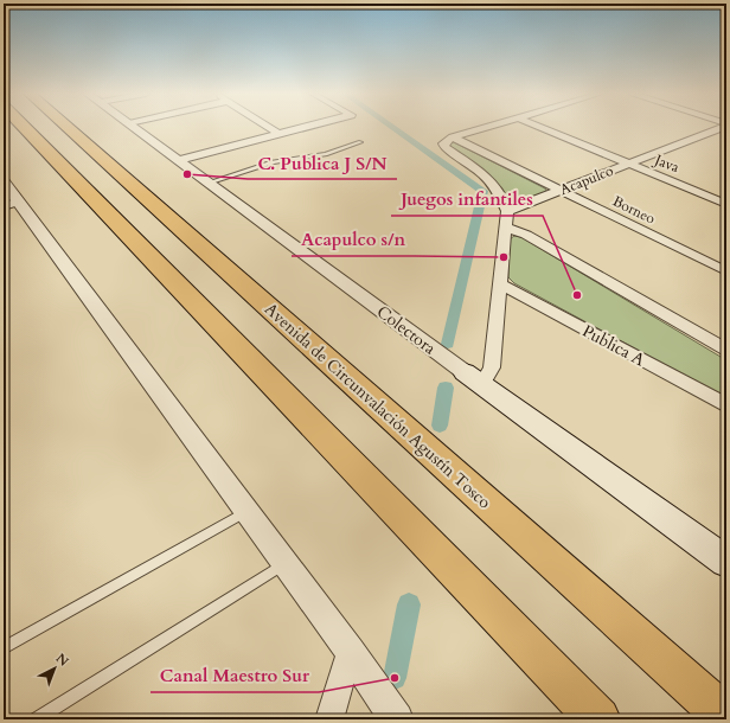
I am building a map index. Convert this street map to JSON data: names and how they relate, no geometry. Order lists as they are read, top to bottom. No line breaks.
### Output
{"streets":{"highway":["Avenida de Circunvalación Agustín Tosco"],"main road":["Colectora"],"street":["Java","Acapulco","Borneo","Publica A"]},"crossings":[["Java","Acapulco"],["Acapulco","Borneo"]],"places":["C. Publica J S/N","Acapulco s/n","Juegos infantiles","Canal Maestro Sur"],"north":"top right"}
